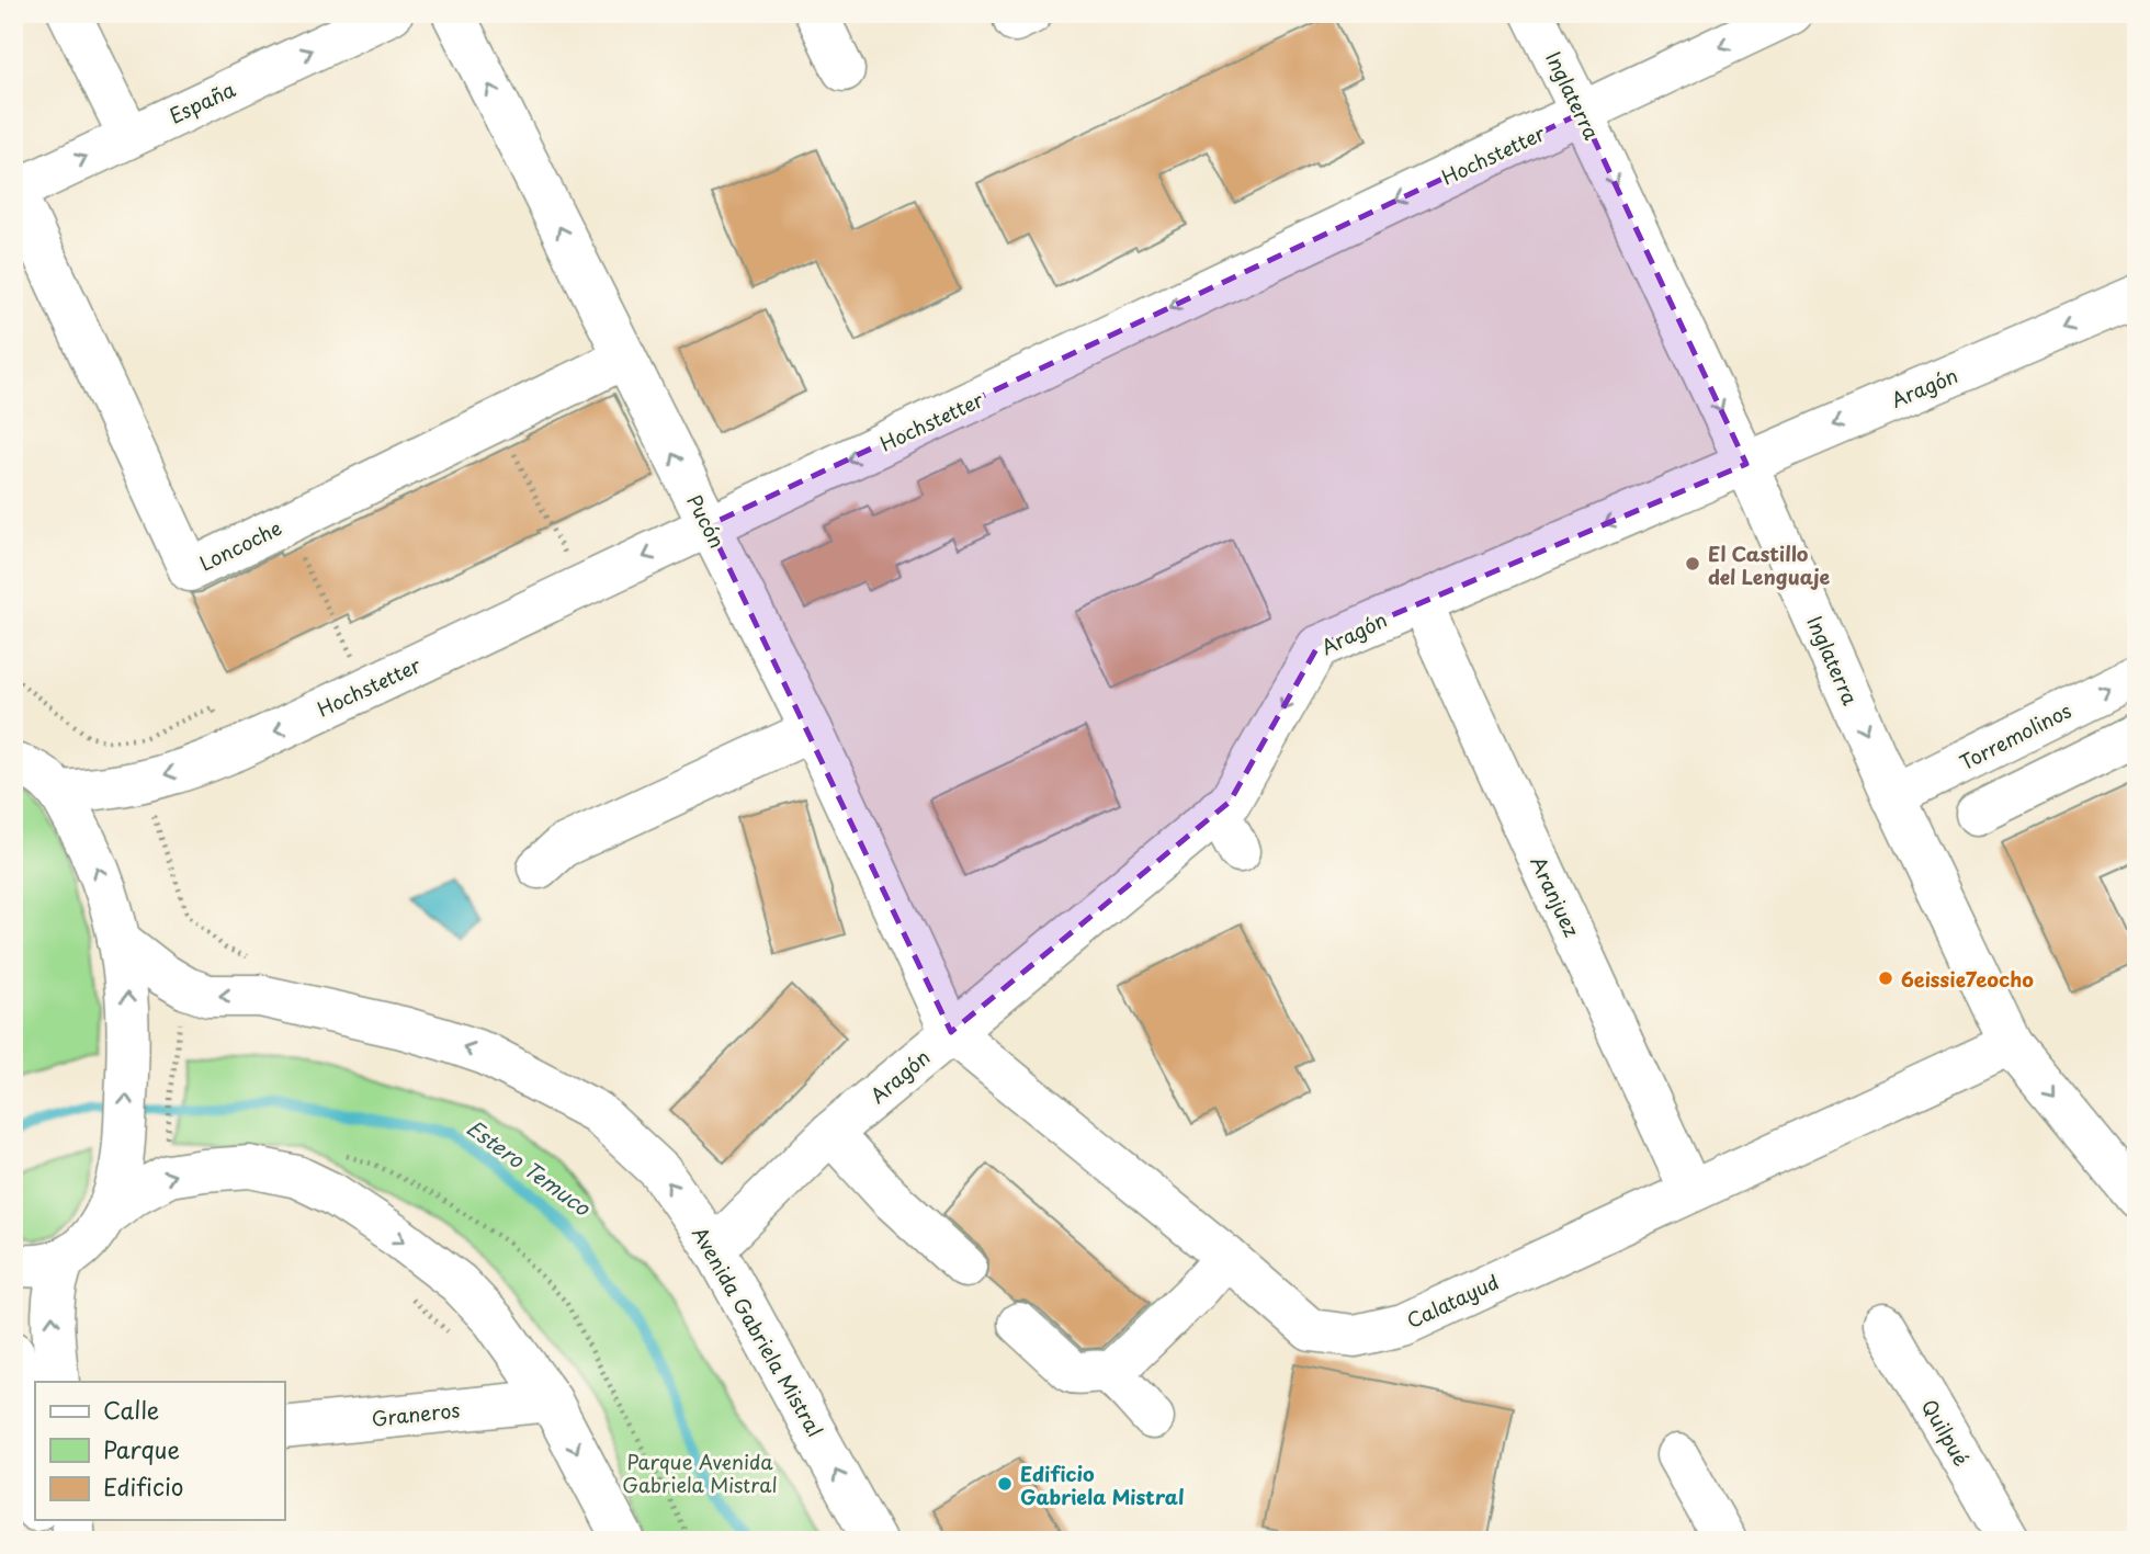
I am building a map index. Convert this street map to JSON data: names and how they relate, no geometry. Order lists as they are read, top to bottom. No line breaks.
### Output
{"streets":{"street":["Inglaterra","España","Hochstetter","Aragón","Pucón","Loncoche","Torremolinos","Aranjuez","Calatayud","Avenida Gabriela Mistral","Graneros","Quilpué"]},"crossings":[["Inglaterra","Hochstetter"],["Inglaterra","Aragón"],["Inglaterra","Torremolinos"],["Inglaterra","Calatayud"],["España","Loncoche"],["Hochstetter","Pucón"],["Aragón","Pucón"],["Aragón","Aranjuez"],["Aragón","Calatayud"],["Aragón","Avenida Gabriela Mistral"],["Pucón","Loncoche"],["Pucón","Calatayud"],["Aranjuez","Calatayud"]],"one_way":["Inglaterra","España","Hochstetter","Aragón","Pucón"],"water":["Estero Temuco"],"parks":["Parque Avenida Gabriela Mistral"],"places":["El Castillo del Lenguaje","6eissie7eocho","Edificio Gabriela Mistral"],"legend":["Calle","Parque","Edificio"]}
